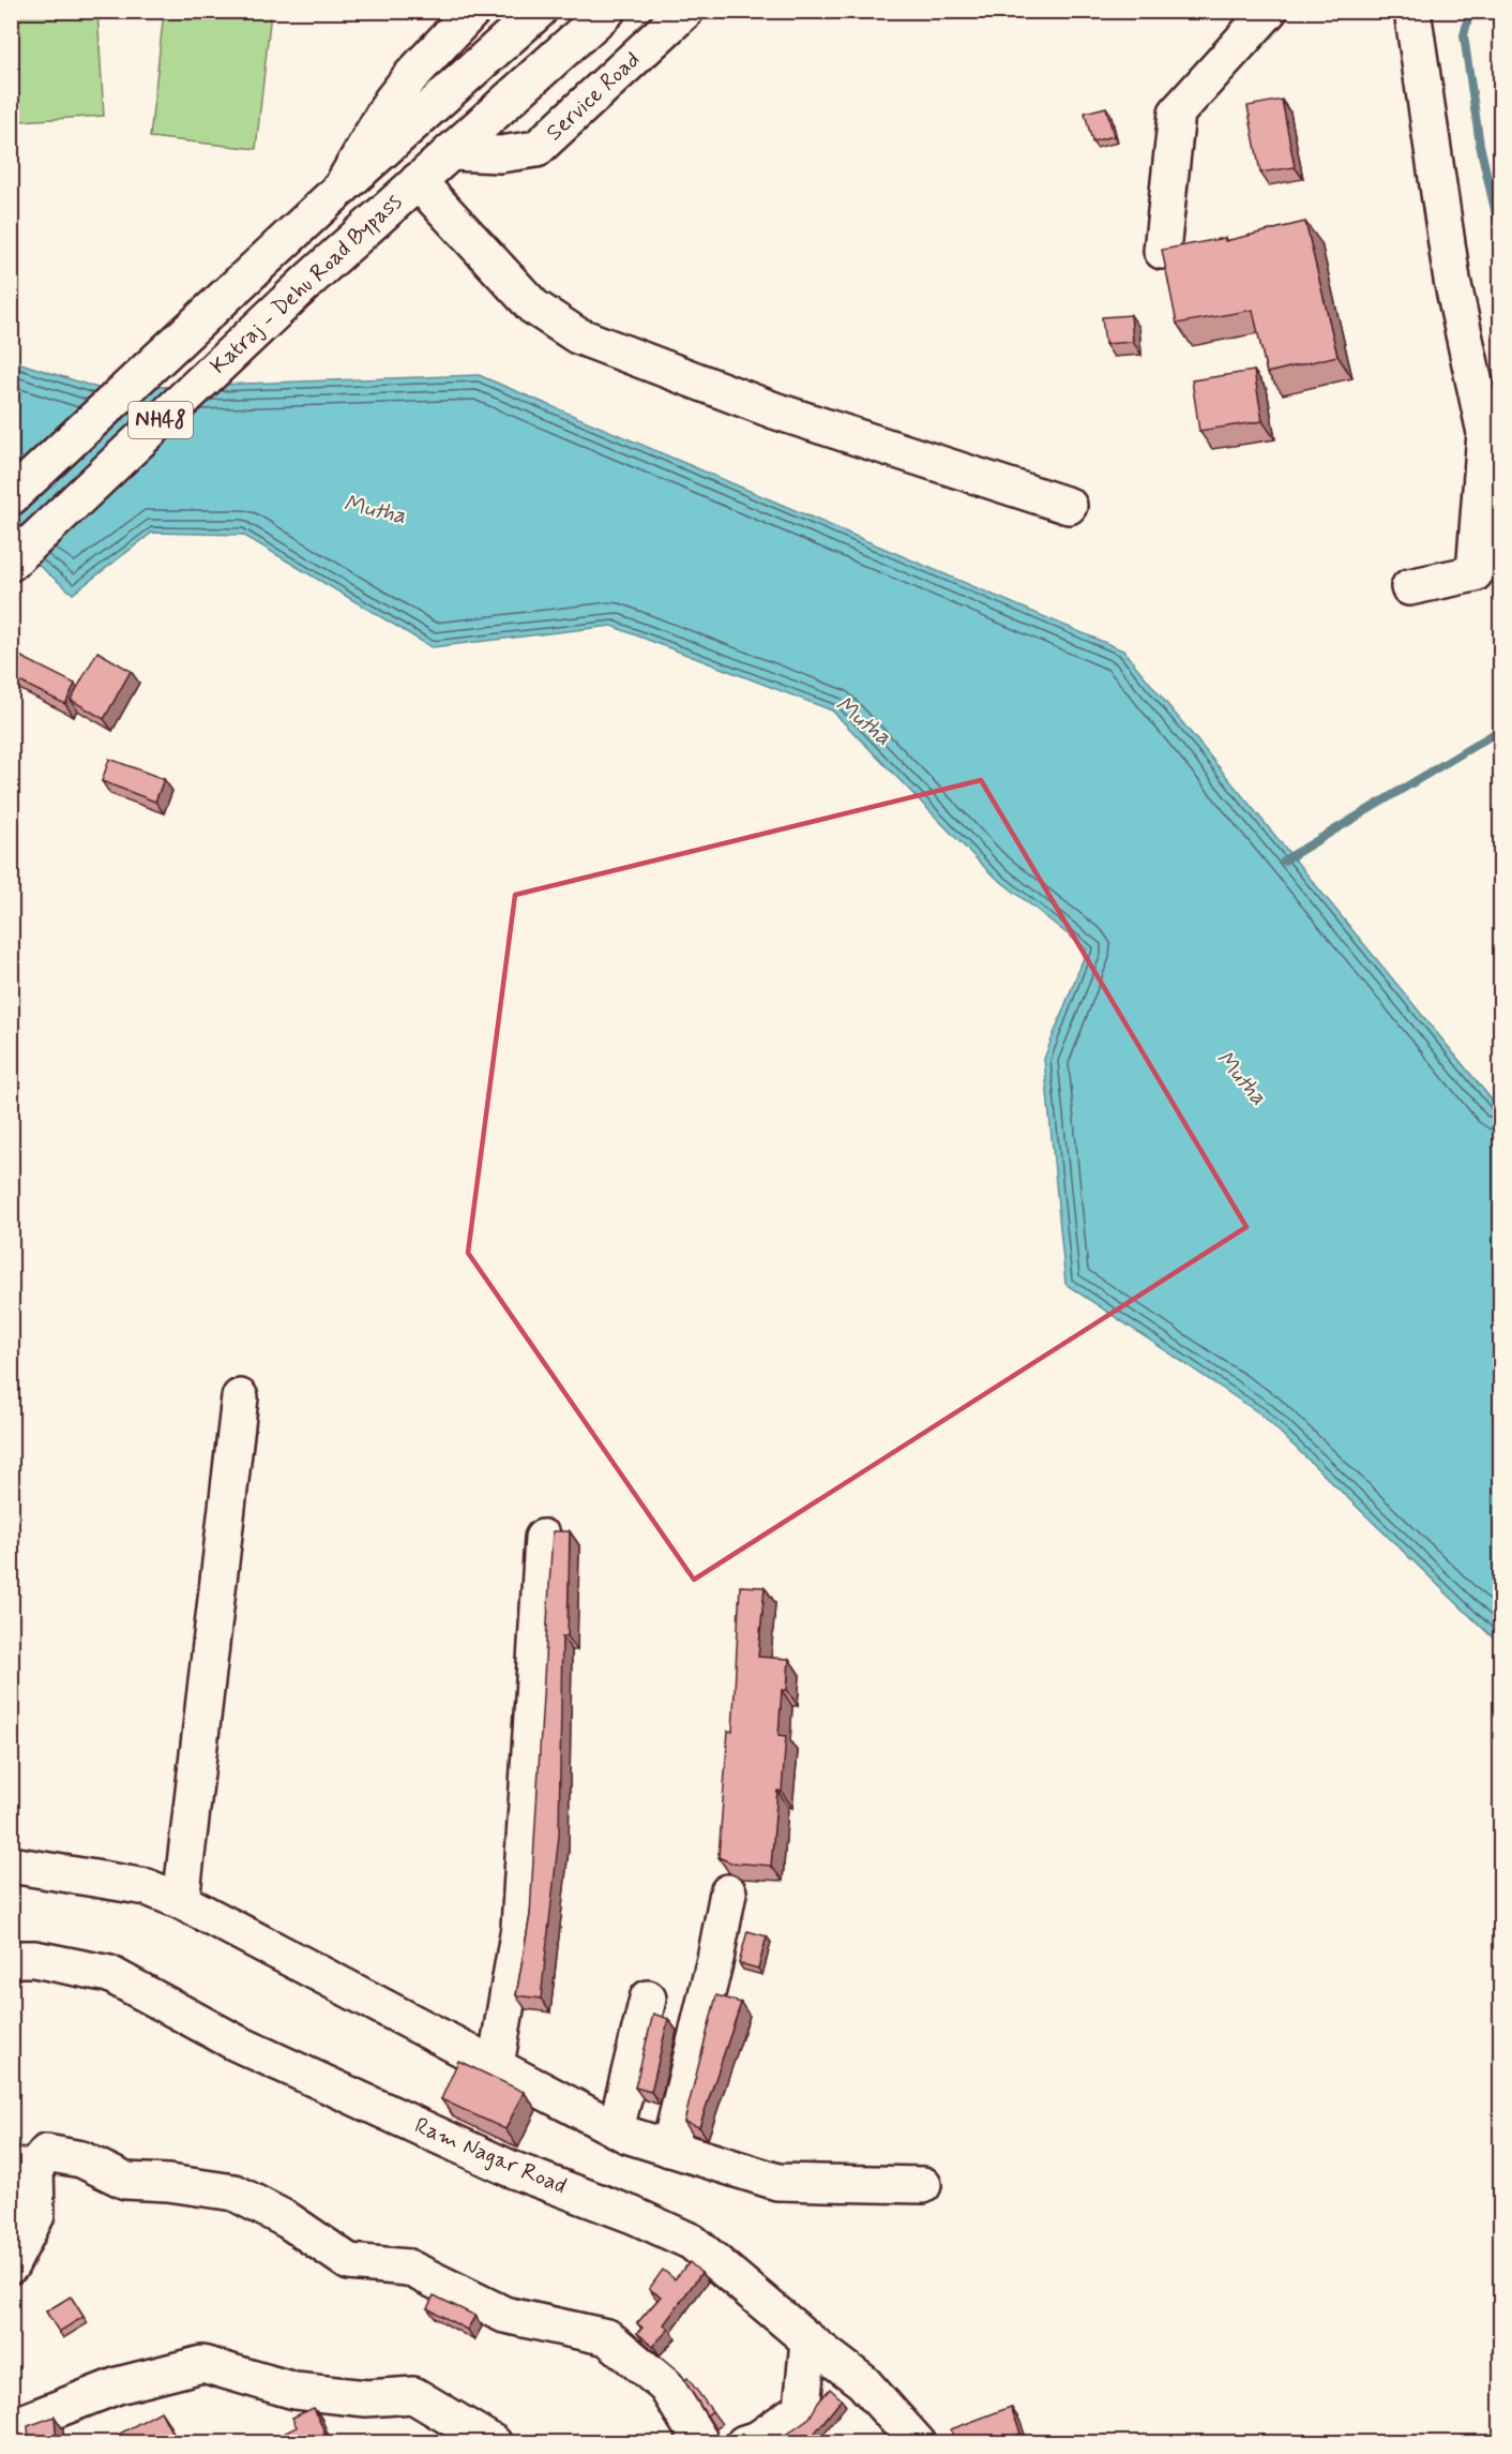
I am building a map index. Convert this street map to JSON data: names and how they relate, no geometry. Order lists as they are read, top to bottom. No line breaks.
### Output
{"streets":{"main road":["Service Road","Katraj - Dehu Road Bypass","NH48","Ram Nagar Road"]},"crossings":[["Service Road","Katraj - Dehu Road Bypass"]],"water":["Mutha"]}
